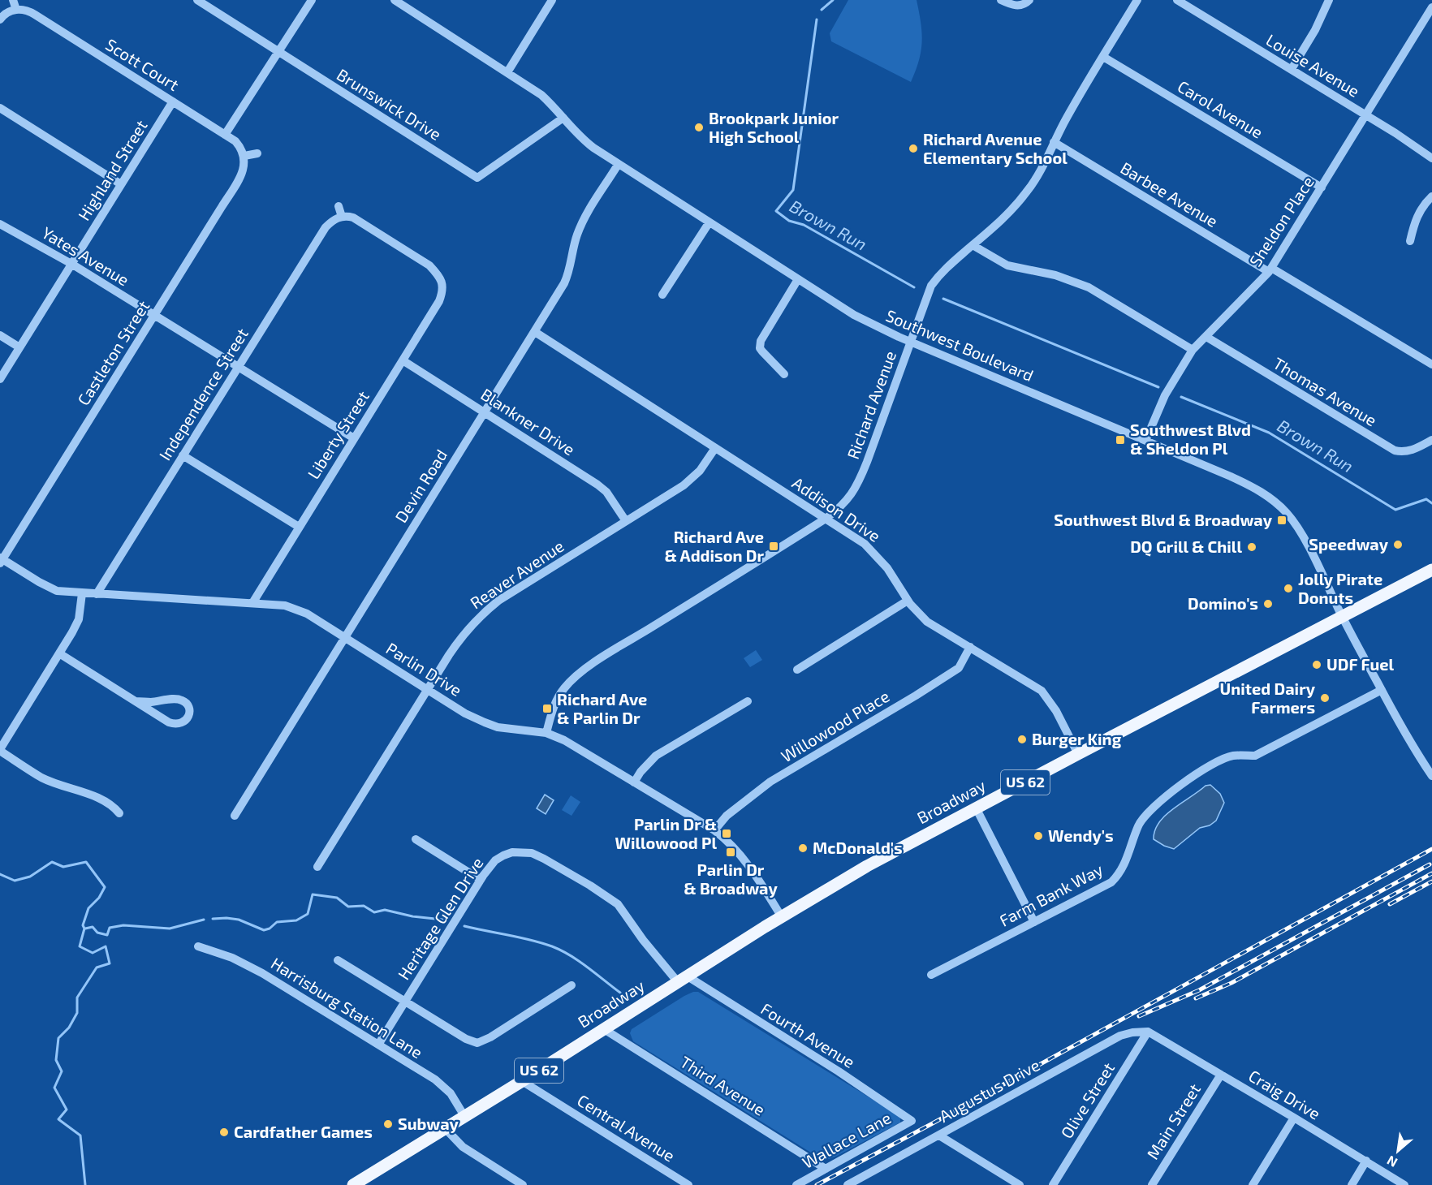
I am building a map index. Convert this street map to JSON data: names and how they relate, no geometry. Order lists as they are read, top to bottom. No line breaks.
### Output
{"streets":{"main road":["US 62","Broadway"],"street":["Scott Court","Louise Avenue","Brunswick Drive","Carol Avenue","Highland Street","Barbee Avenue","Sheldon Place","Yates Avenue","Southwest Boulevard","Castleton Street","Thomas Avenue","Independence Street","Richard Avenue","Blankner Drive","Liberty Street","Devin Road","Addison Drive","Reaver Avenue","Parlin Drive","Willowood Place","Farm Bank Way","Heritage Glen Drive","Harrisburg Station Lane","Fourth Avenue","Third Avenue","Augustus Drive","Craig Drive","Olive Street","Main Street","Central Avenue","Wallace Lane"]},"crossings":[["Scott Court","Highland Street"],["Scott Court","Castleton Street"],["Louise Avenue","Sheldon Place"],["Brunswick Drive","Southwest Boulevard"],["Carol Avenue","Sheldon Place"],["Carol Avenue","Richard Avenue"],["Highland Street","Yates Avenue"],["Barbee Avenue","Sheldon Place"],["Barbee Avenue","Richard Avenue"],["Sheldon Place","Southwest Boulevard"],["Sheldon Place","Thomas Avenue"],["Yates Avenue","Castleton Street"],["Yates Avenue","Independence Street"],["Yates Avenue","Liberty Street"],["Southwest Boulevard","Richard Avenue"],["Southwest Boulevard","Devin Road"],["Southwest Boulevard","Broadway"],["Southwest Boulevard","Farm Bank Way"],["Castleton Street","Parlin Drive"],["Independence Street","Liberty Street"],["Independence Street","Parlin Drive"],["Richard Avenue","Addison Drive"],["Richard Avenue","Parlin Drive"],["Blankner Drive","Liberty Street"],["Blankner Drive","Devin Road"],["Blankner Drive","Reaver Avenue"],["Liberty Street","Parlin Drive"],["Devin Road","Addison Drive"],["Devin Road","Parlin Drive"],["Addison Drive","Reaver Avenue"],["Addison Drive","Willowood Place"],["Addison Drive","Broadway"],["Reaver Avenue","Parlin Drive"],["Parlin Drive","Willowood Place"],["Parlin Drive","Broadway"],["Broadway","Heritage Glen Drive"],["Broadway","Harrisburg Station Lane"],["Broadway","Fourth Avenue"],["Broadway","Third Avenue"],["Broadway","Central Avenue"],["Heritage Glen Drive","Harrisburg Station Lane"],["Heritage Glen Drive","Fourth Avenue"],["Fourth Avenue","Wallace Lane"],["Third Avenue","Wallace Lane"],["Augustus Drive","Craig Drive"],["Augustus Drive","Olive Street"],["Craig Drive","Olive Street"],["Craig Drive","Main Street"]],"water":["Brown Run"],"places":{"other":["Brookpark Junior High School","Richard Avenue Elementary School","Speedway","DQ Grill & Chill","Jolly Pirate Donuts","Domino's","UDF Fuel","United Dairy Farmers","Burger King","Wendy's","McDonald's","Subway","Cardfather Games"],"transit":["Southwest Blvd & Sheldon Pl","Southwest Blvd & Broadway","Richard Ave & Addison Dr","Richard Ave & Parlin Dr","Parlin Dr & Willowood Pl","Parlin Dr & Broadway"]},"north":"bottom left"}
